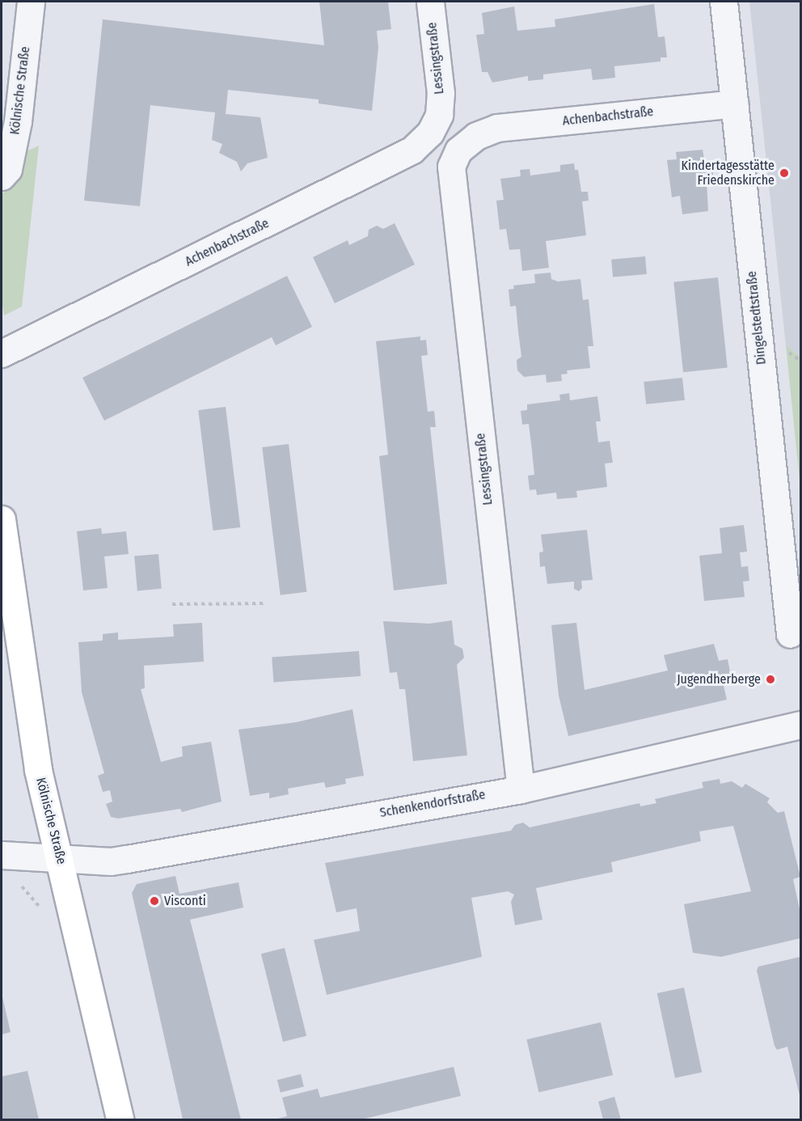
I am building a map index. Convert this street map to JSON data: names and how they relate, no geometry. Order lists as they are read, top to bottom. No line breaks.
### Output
{"streets":{"main road":["Kölnische Straße"],"street":["Lessingstraße","Achenbachstraße","Dingelstedtstraße","Schenkendorfstraße"]},"crossings":[["Lessingstraße","Achenbachstraße"],["Lessingstraße","Schenkendorfstraße"],["Kölnische Straße","Schenkendorfstraße"],["Achenbachstraße","Dingelstedtstraße"]],"places":["Kindertagesstätte Friedenskirche","Jugendherberge","Visconti"]}
